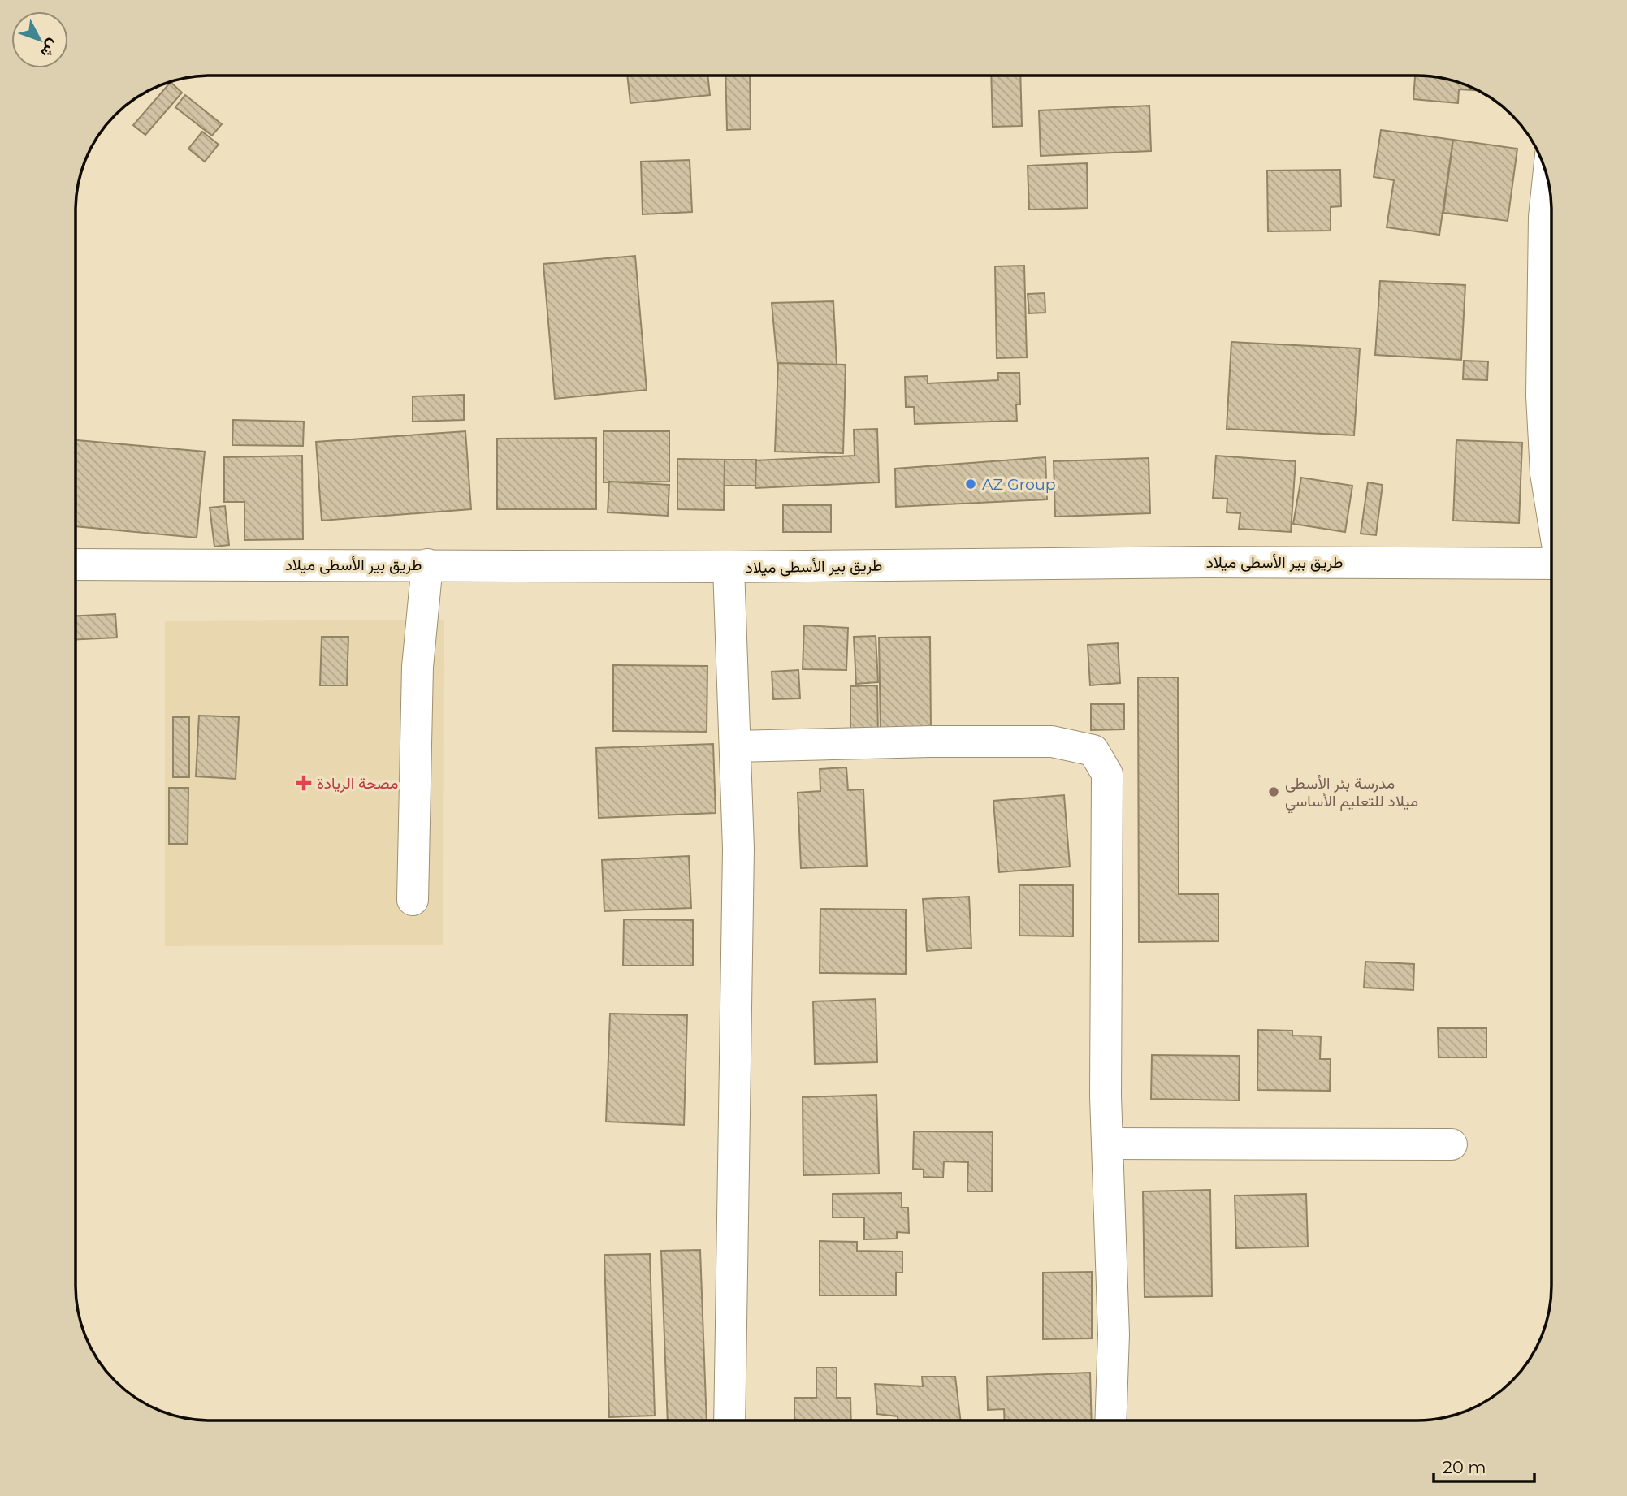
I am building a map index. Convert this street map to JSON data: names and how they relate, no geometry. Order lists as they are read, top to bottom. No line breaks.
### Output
{"streets":{"street":["طريق بير الأسطى ميلاد"]},"places":{"other":["AZ Group","مدرسة بئر الأسطى ميلاد للتعليم الأساسي"],"health":["مصحة الريادة"]},"scale_bar":"20 m","north":"bottom right"}
